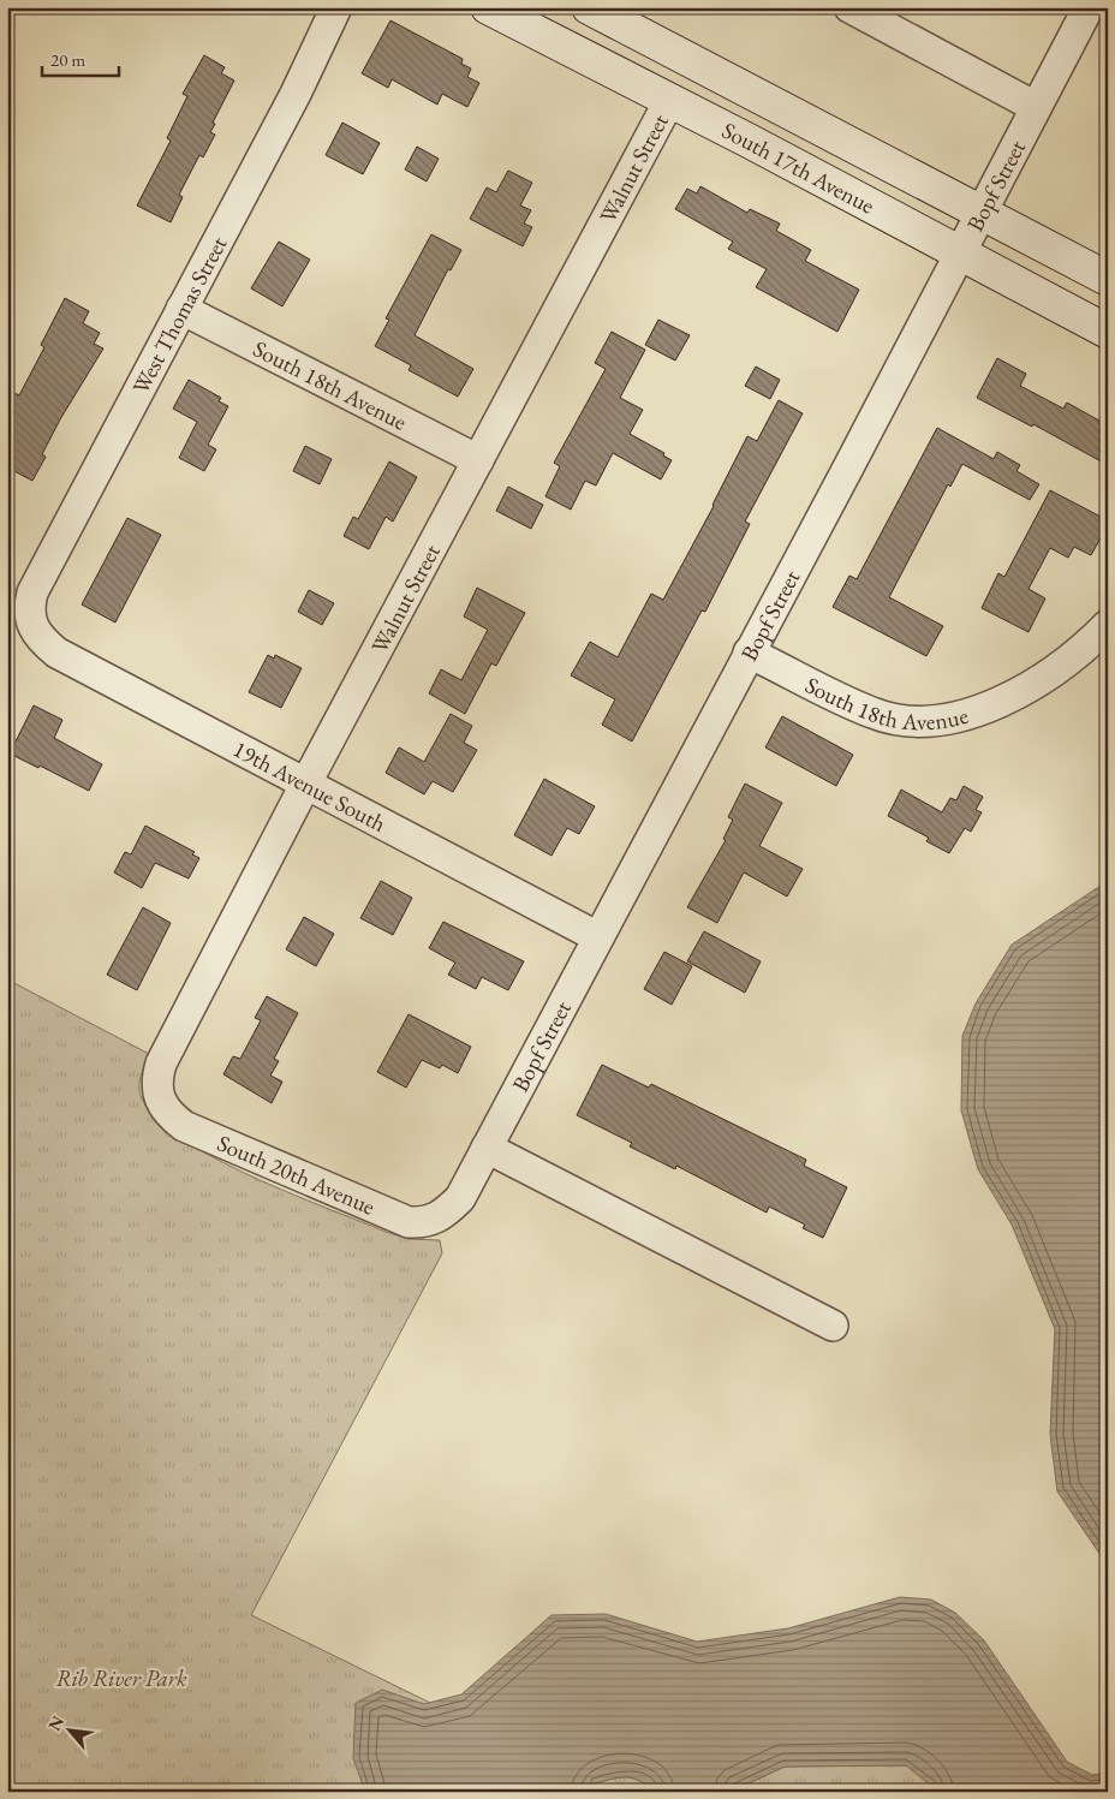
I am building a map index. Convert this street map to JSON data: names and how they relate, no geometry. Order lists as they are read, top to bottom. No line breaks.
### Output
{"streets":{"main road":["South 17th Avenue"],"street":["Walnut Street","Bopf Street","West Thomas Street","South 18th Avenue","19th Avenue South","South 20th Avenue"]},"crossings":[["South 17th Avenue","Walnut Street"],["South 17th Avenue","Bopf Street"],["Walnut Street","South 18th Avenue"],["Walnut Street","19th Avenue South"],["Walnut Street","South 20th Avenue"],["Bopf Street","South 18th Avenue"],["Bopf Street","19th Avenue South"],["Bopf Street","South 20th Avenue"],["West Thomas Street","South 18th Avenue"],["West Thomas Street","19th Avenue South"]],"parks":["Rib River Park"],"scale_bar":"20 m","north":"top left"}
